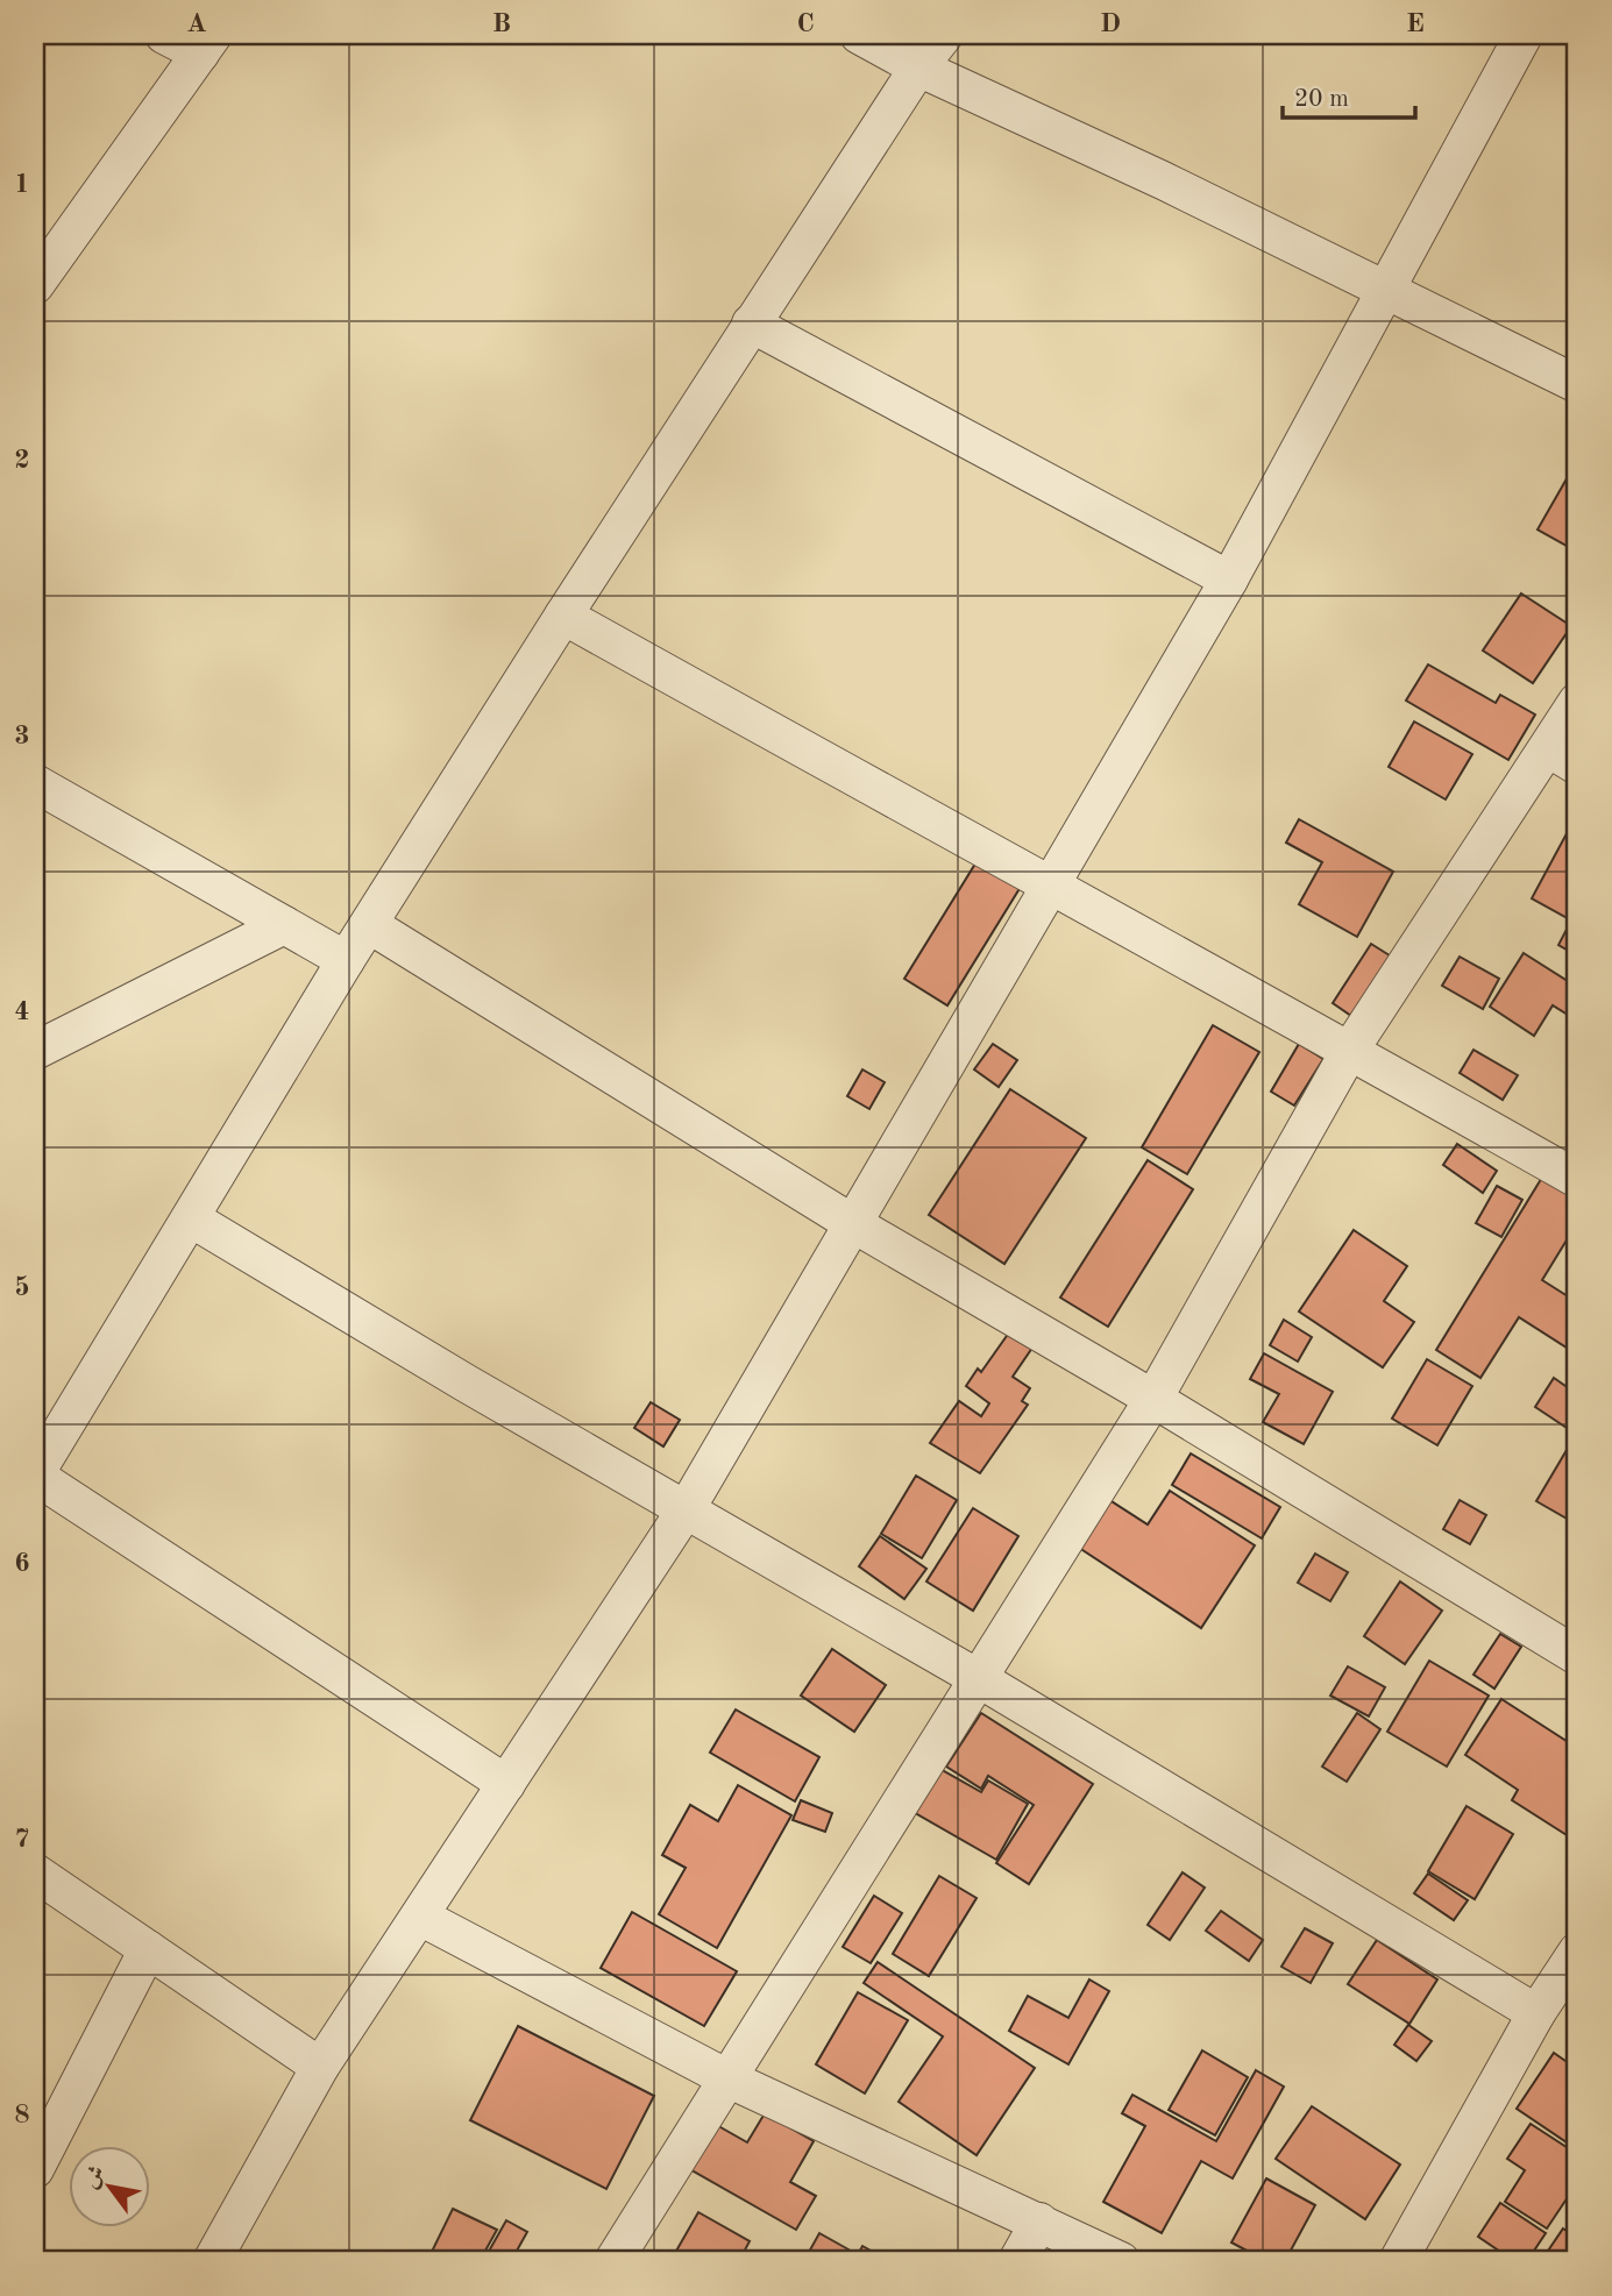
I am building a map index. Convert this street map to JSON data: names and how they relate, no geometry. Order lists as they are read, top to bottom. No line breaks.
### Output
{"scale_bar":"20 m","north":"top left","grid":{"columns":["A","B","C","D","E"],"rows":["1","2","3","4","5","6","7","8"]}}
